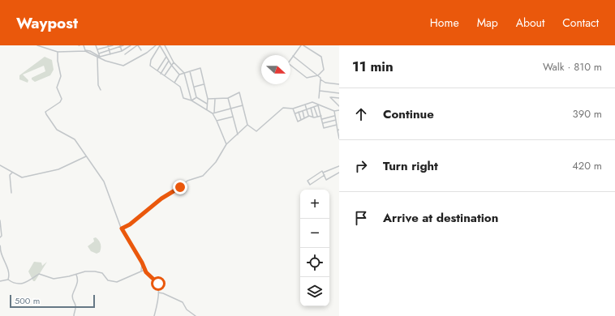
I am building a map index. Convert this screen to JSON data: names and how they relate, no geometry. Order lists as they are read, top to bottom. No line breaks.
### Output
{"scale_bar":"500 m","north":"right","page":{"header":"Waypost","nav":["Home","Map","About","Contact"],"heading":["11 min","Walk · 810 m"],"list":[["Continue","390 m"],["Turn right","420 m"],"Arrive at destination"],"map_buttons":["+","−"],"scale":"500 m"}}
